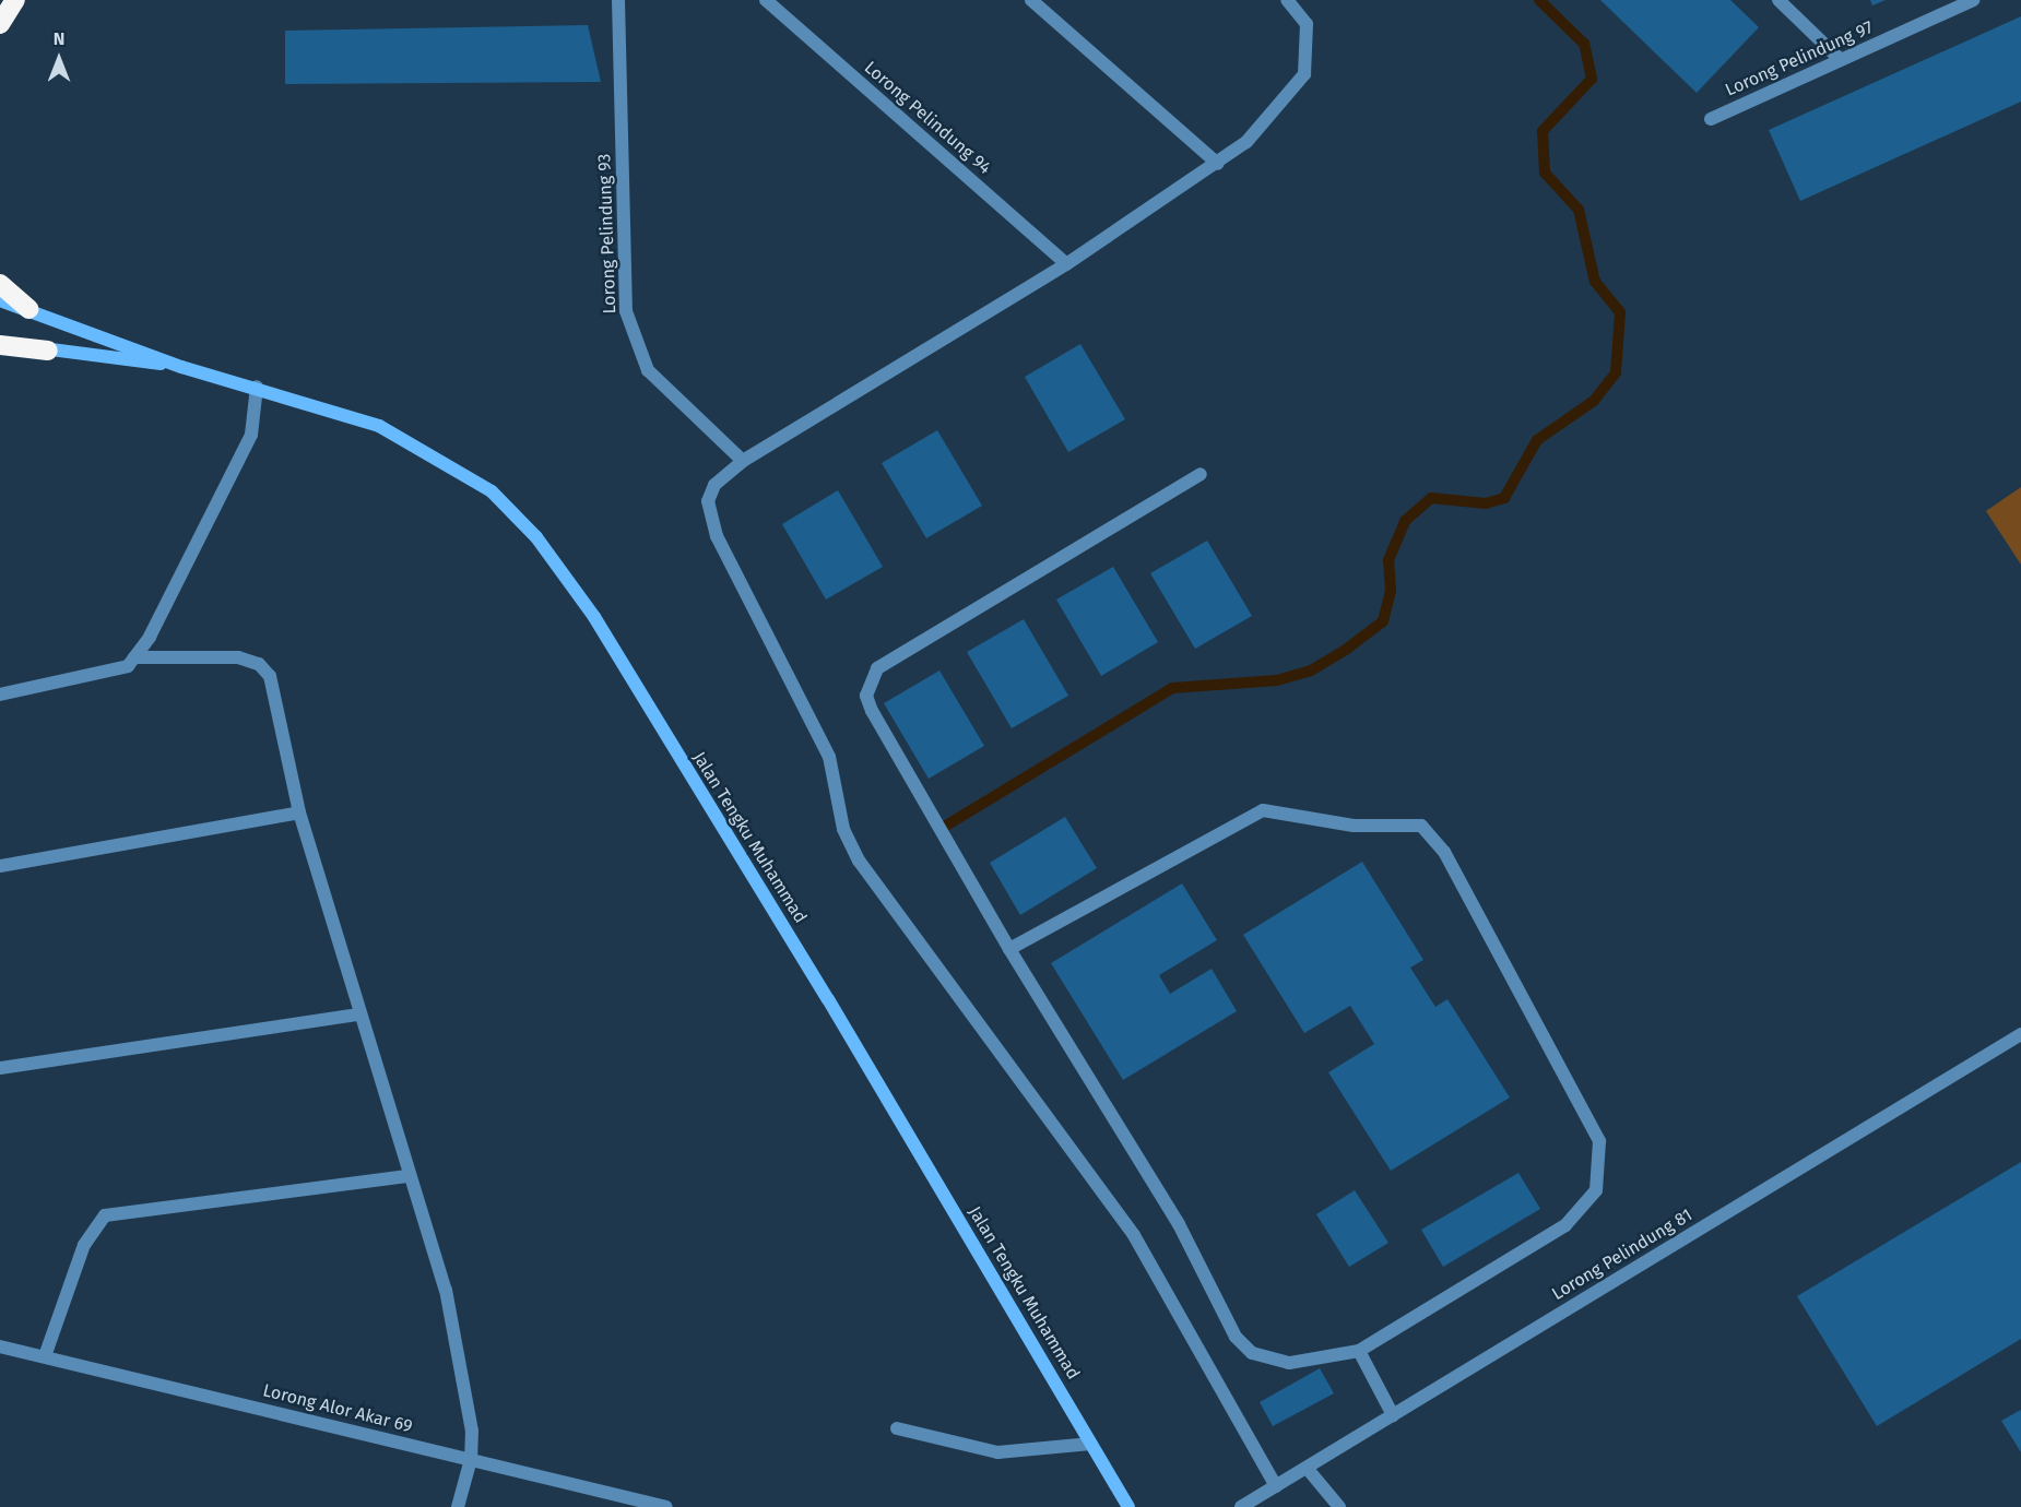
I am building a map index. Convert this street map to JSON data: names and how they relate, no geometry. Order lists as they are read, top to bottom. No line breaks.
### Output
{"streets":{"main road":["Jalan Tengku Muhammad"],"street":["Lorong Pelindung 97","Lorong Pelindung 94","Lorong Pelindung 93","Lorong Pelindung 81","Lorong Alor Akar 69"]},"north":"top"}
